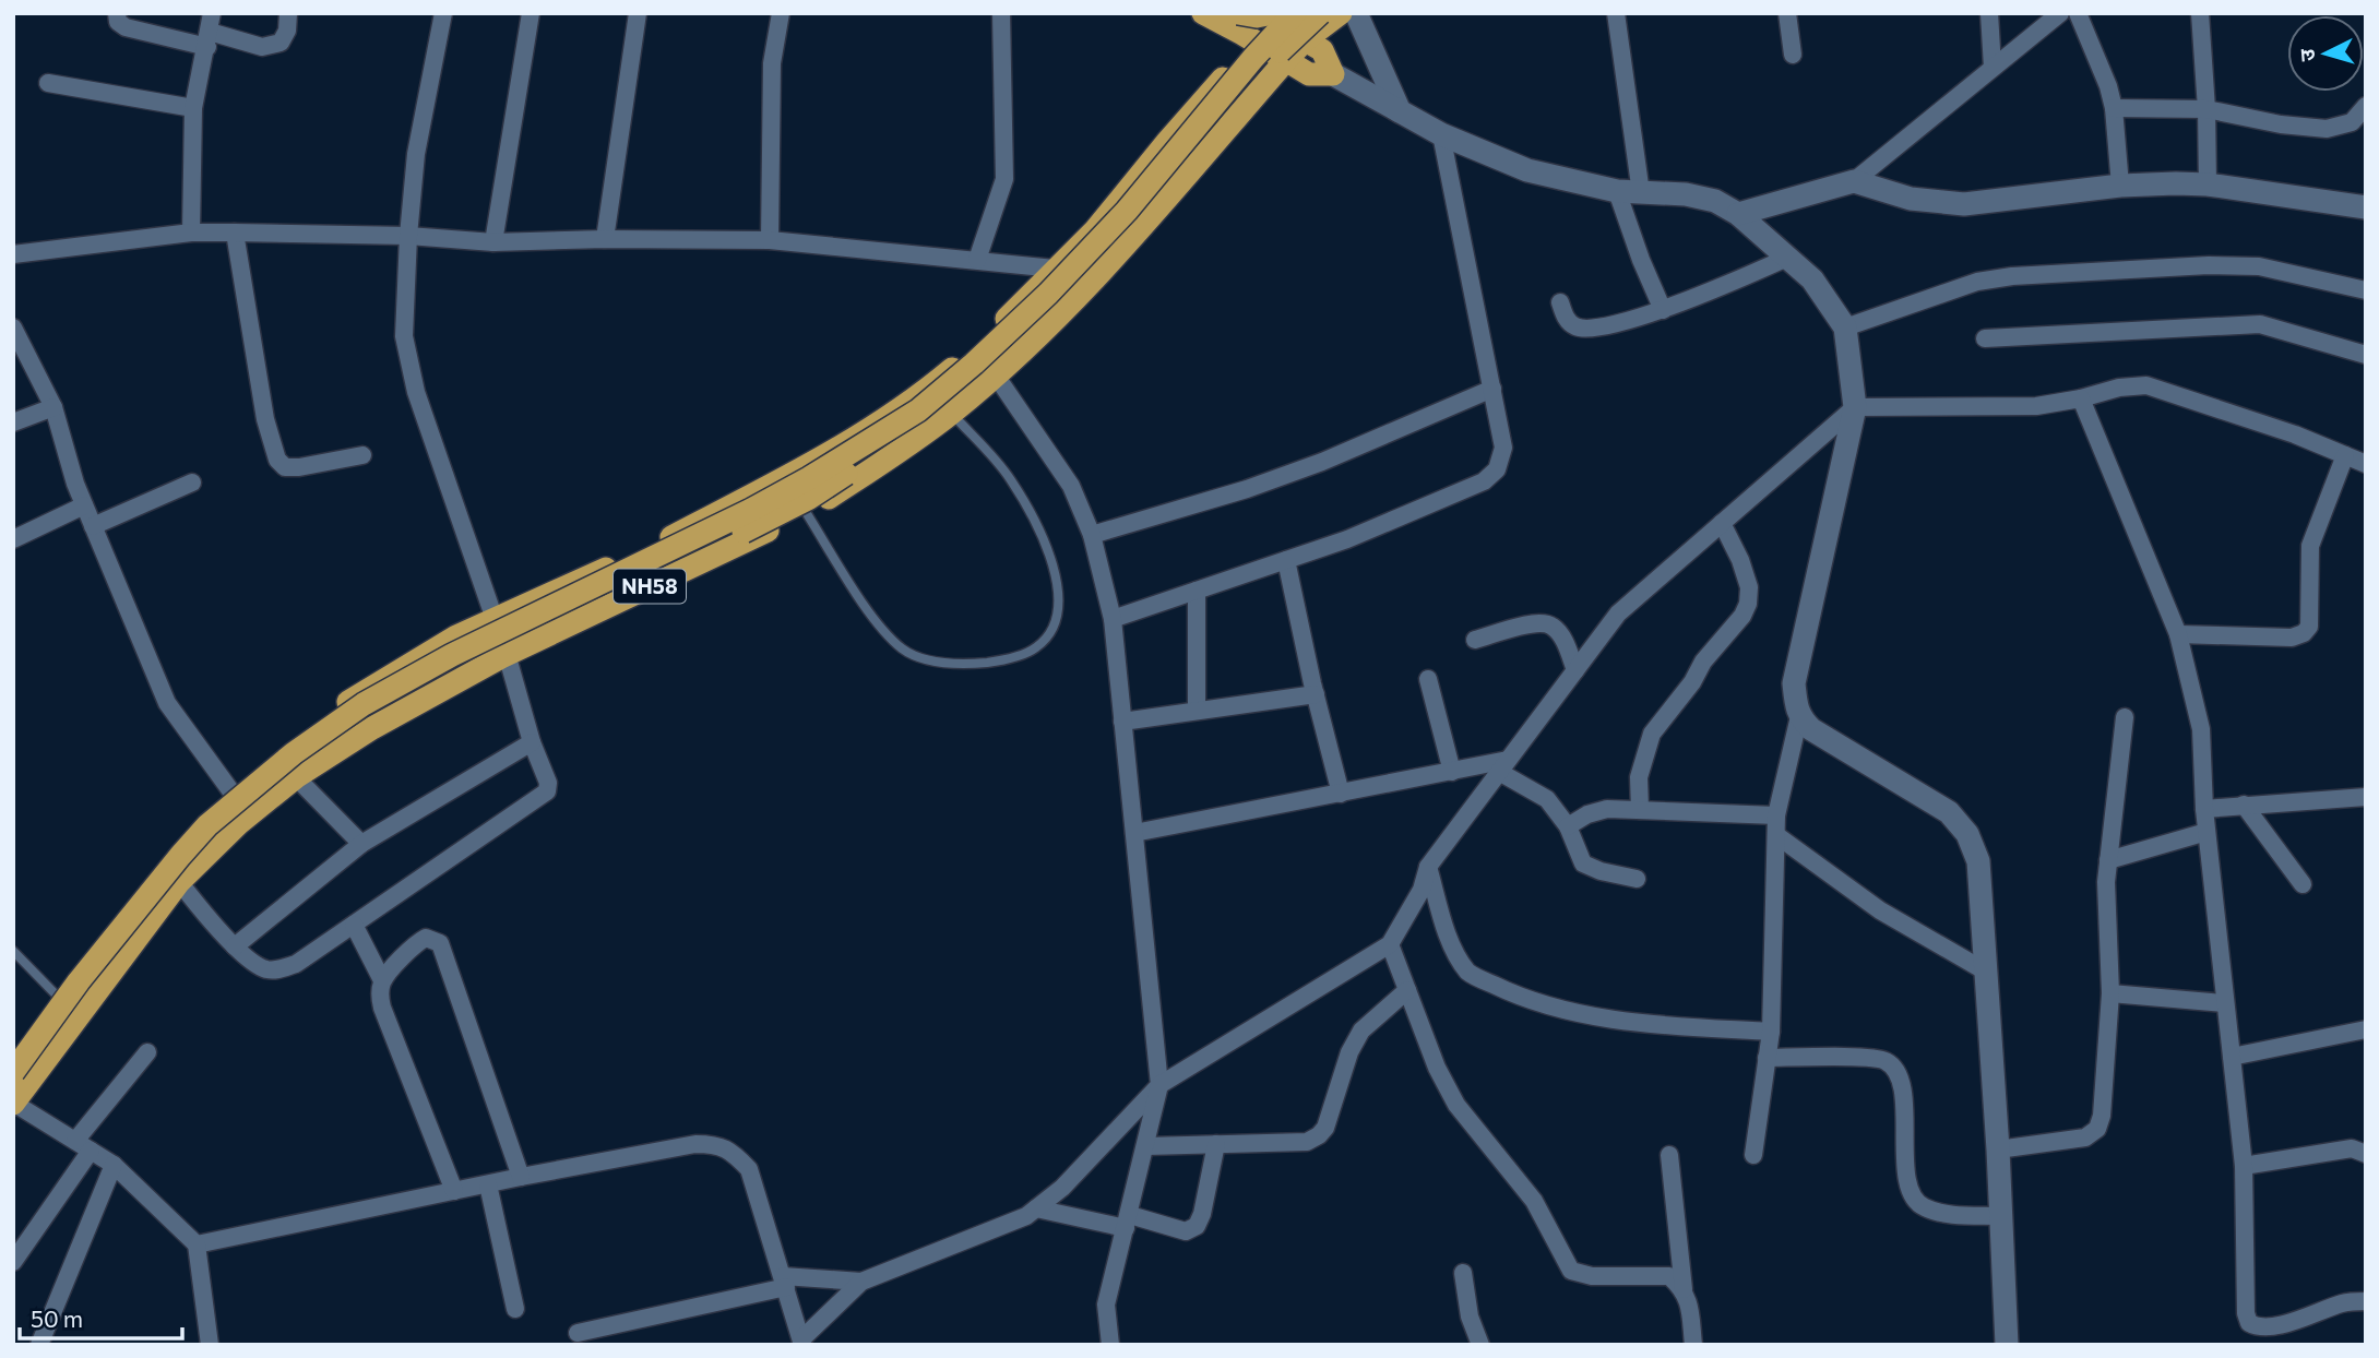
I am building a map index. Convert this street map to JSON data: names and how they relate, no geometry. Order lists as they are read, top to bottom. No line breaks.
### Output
{"streets":{"highway":["NH58"]},"scale_bar":"50 m","north":"left"}
